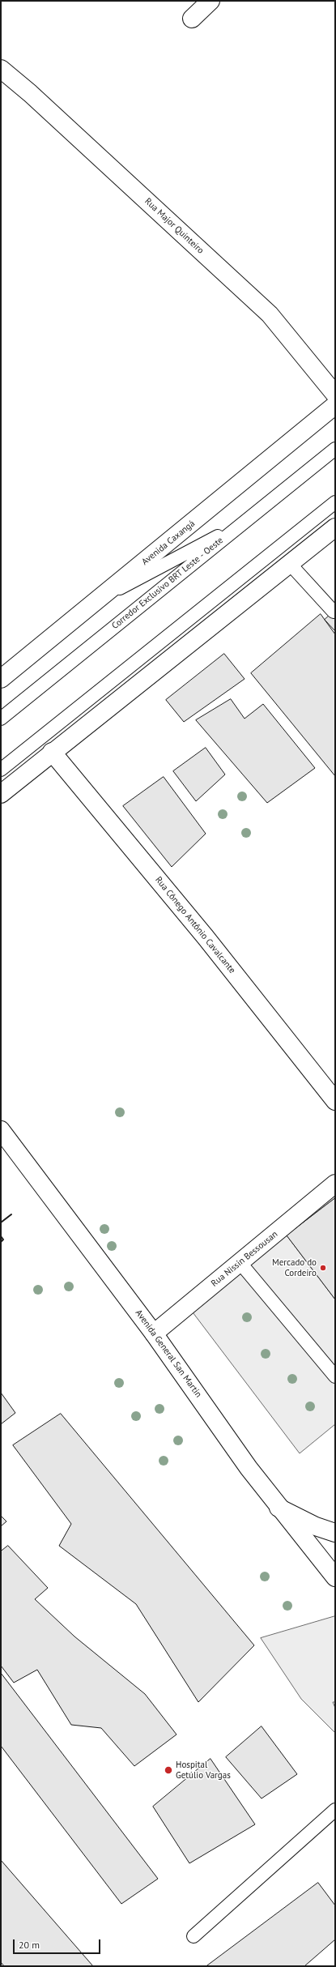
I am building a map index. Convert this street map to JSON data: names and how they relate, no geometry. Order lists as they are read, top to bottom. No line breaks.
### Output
{"streets":{"main road":["Rua Major Quinteiro","Avenida Caxangá","Rua Cônego Antônio Cavalcante","Rua Nissin Bessousan","Avenida General San Martin"],"lane":["Corredor Exclusivo BRT Leste - Oeste"]},"crossings":[["Rua Nissin Bessousan","Avenida General San Martin"]],"places":["Mercado do Cordeiro","Hospital Getúlio Vargas"],"scale_bar":"20 m"}
